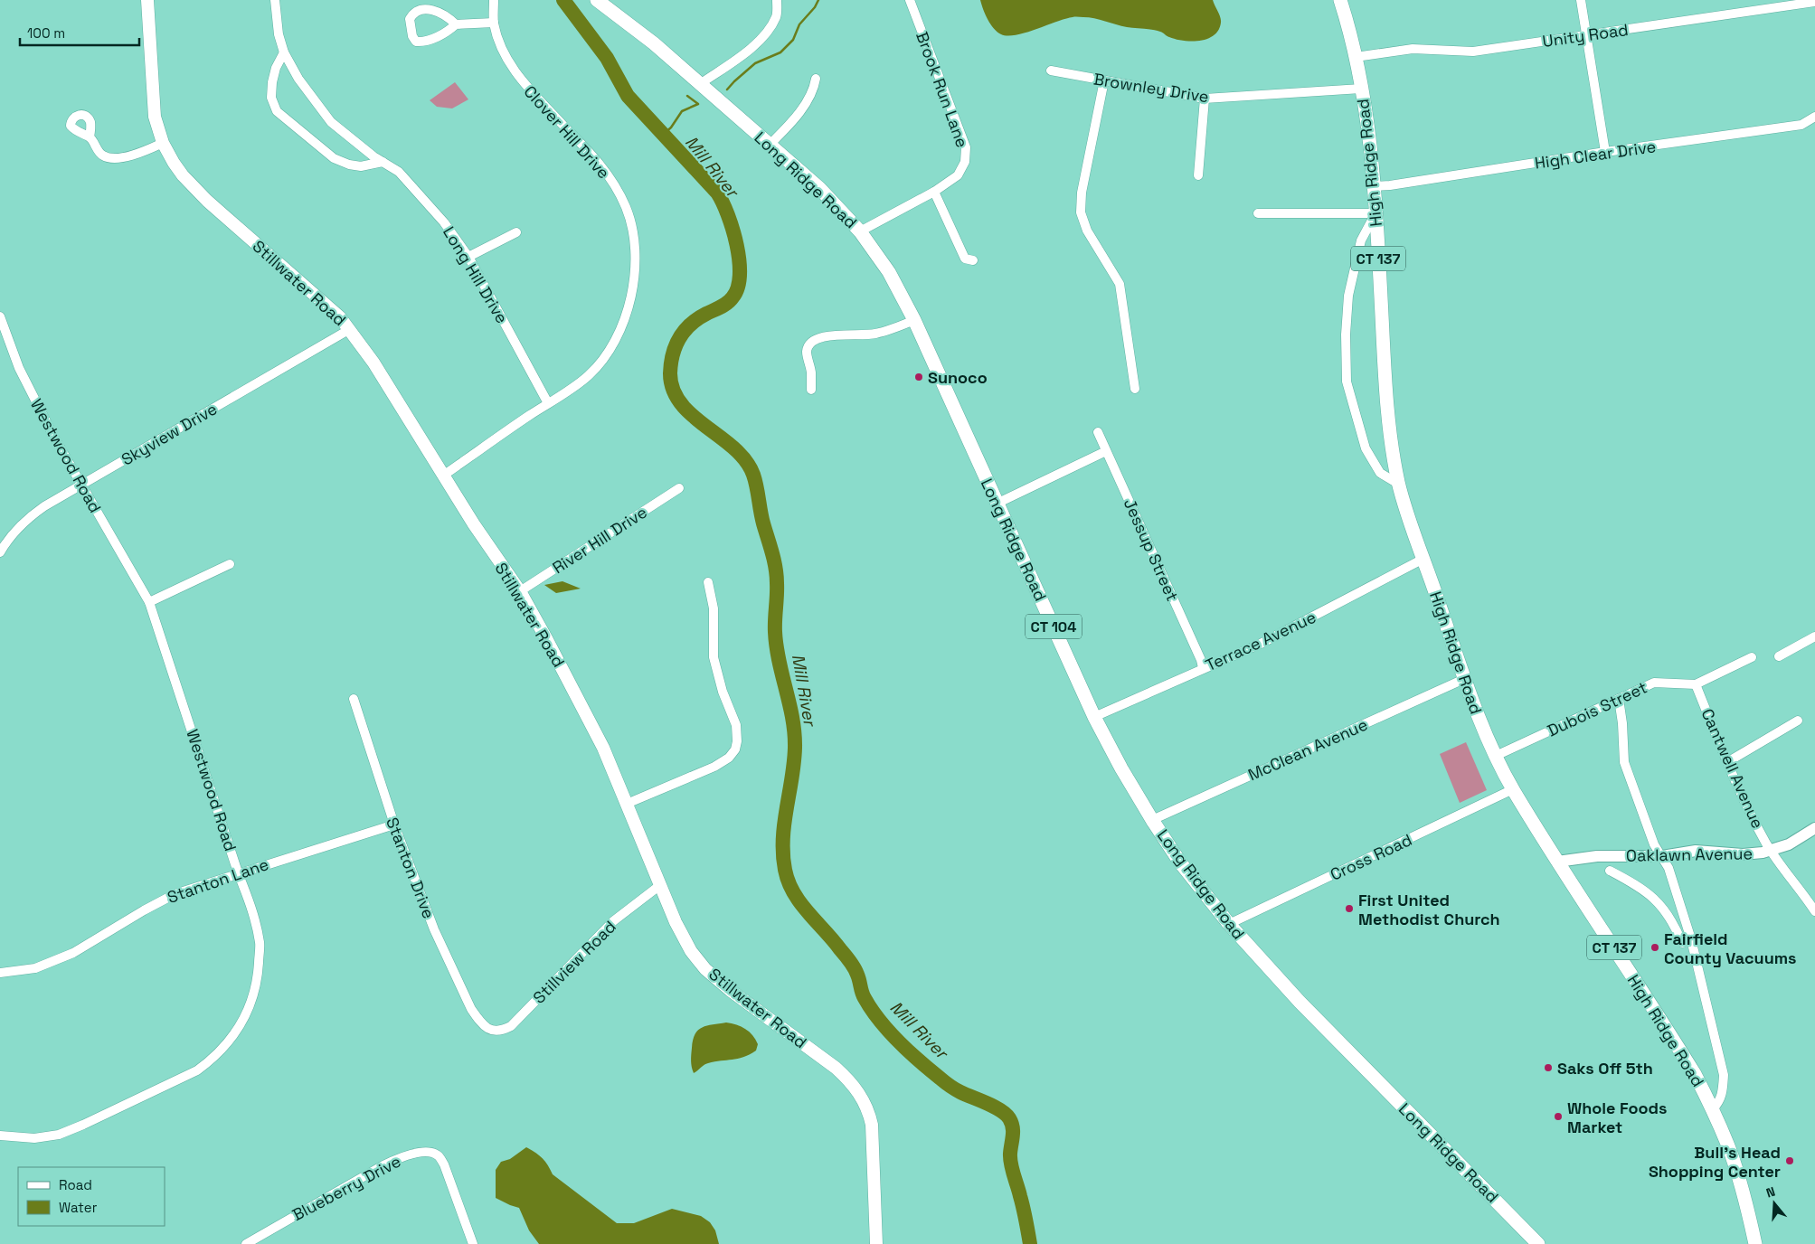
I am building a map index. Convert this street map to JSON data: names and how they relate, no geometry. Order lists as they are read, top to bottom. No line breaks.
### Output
{"streets":{"main road":["High Ridge Road","Long Ridge Road","CT 137","Stillwater Road","CT 104"],"street":["Unity Road","Brownley Drive","Brook Run Lane","Clover Hill Drive","High Clear Drive","Long Hill Drive","Skyview Drive","Westwood Road","River Hill Drive","Jessup Street","Terrace Avenue","Dubois Street","McClean Avenue","Cantwell Avenue","Oaklawn Avenue","Cross Road","Stanton Drive","Stanton Lane","Stillview Road","Blueberry Drive"]},"crossings":[["Unity Road","High Ridge Road"],["Brownley Drive","High Ridge Road"],["Brook Run Lane","Long Ridge Road"],["Clover Hill Drive","Long Hill Drive"],["Clover Hill Drive","Stillwater Road"],["High Clear Drive","High Ridge Road"],["High Ridge Road","Terrace Avenue"],["High Ridge Road","Dubois Street"],["High Ridge Road","McClean Avenue"],["High Ridge Road","Oaklawn Avenue"],["High Ridge Road","Cross Road"],["Long Ridge Road","Terrace Avenue"],["Long Ridge Road","McClean Avenue"],["Long Ridge Road","Cross Road"],["Stillwater Road","Skyview Drive"],["Stillwater Road","River Hill Drive"],["Stillwater Road","Stillview Road"],["Skyview Drive","Westwood Road"],["Westwood Road","Stanton Lane"],["Jessup Street","Terrace Avenue"],["Dubois Street","Cantwell Avenue"],["Cantwell Avenue","Oaklawn Avenue"],["Stanton Drive","Stanton Lane"],["Stanton Drive","Stillview Road"]],"water":["Mill River"],"places":["Sunoco","First United Methodist Church","Fairfield County Vacuums","Saks Off 5th","Whole Foods Market","Bull's Head Shopping Center"],"legend":["Road","Water"],"scale_bar":"100 m","north":"top"}
